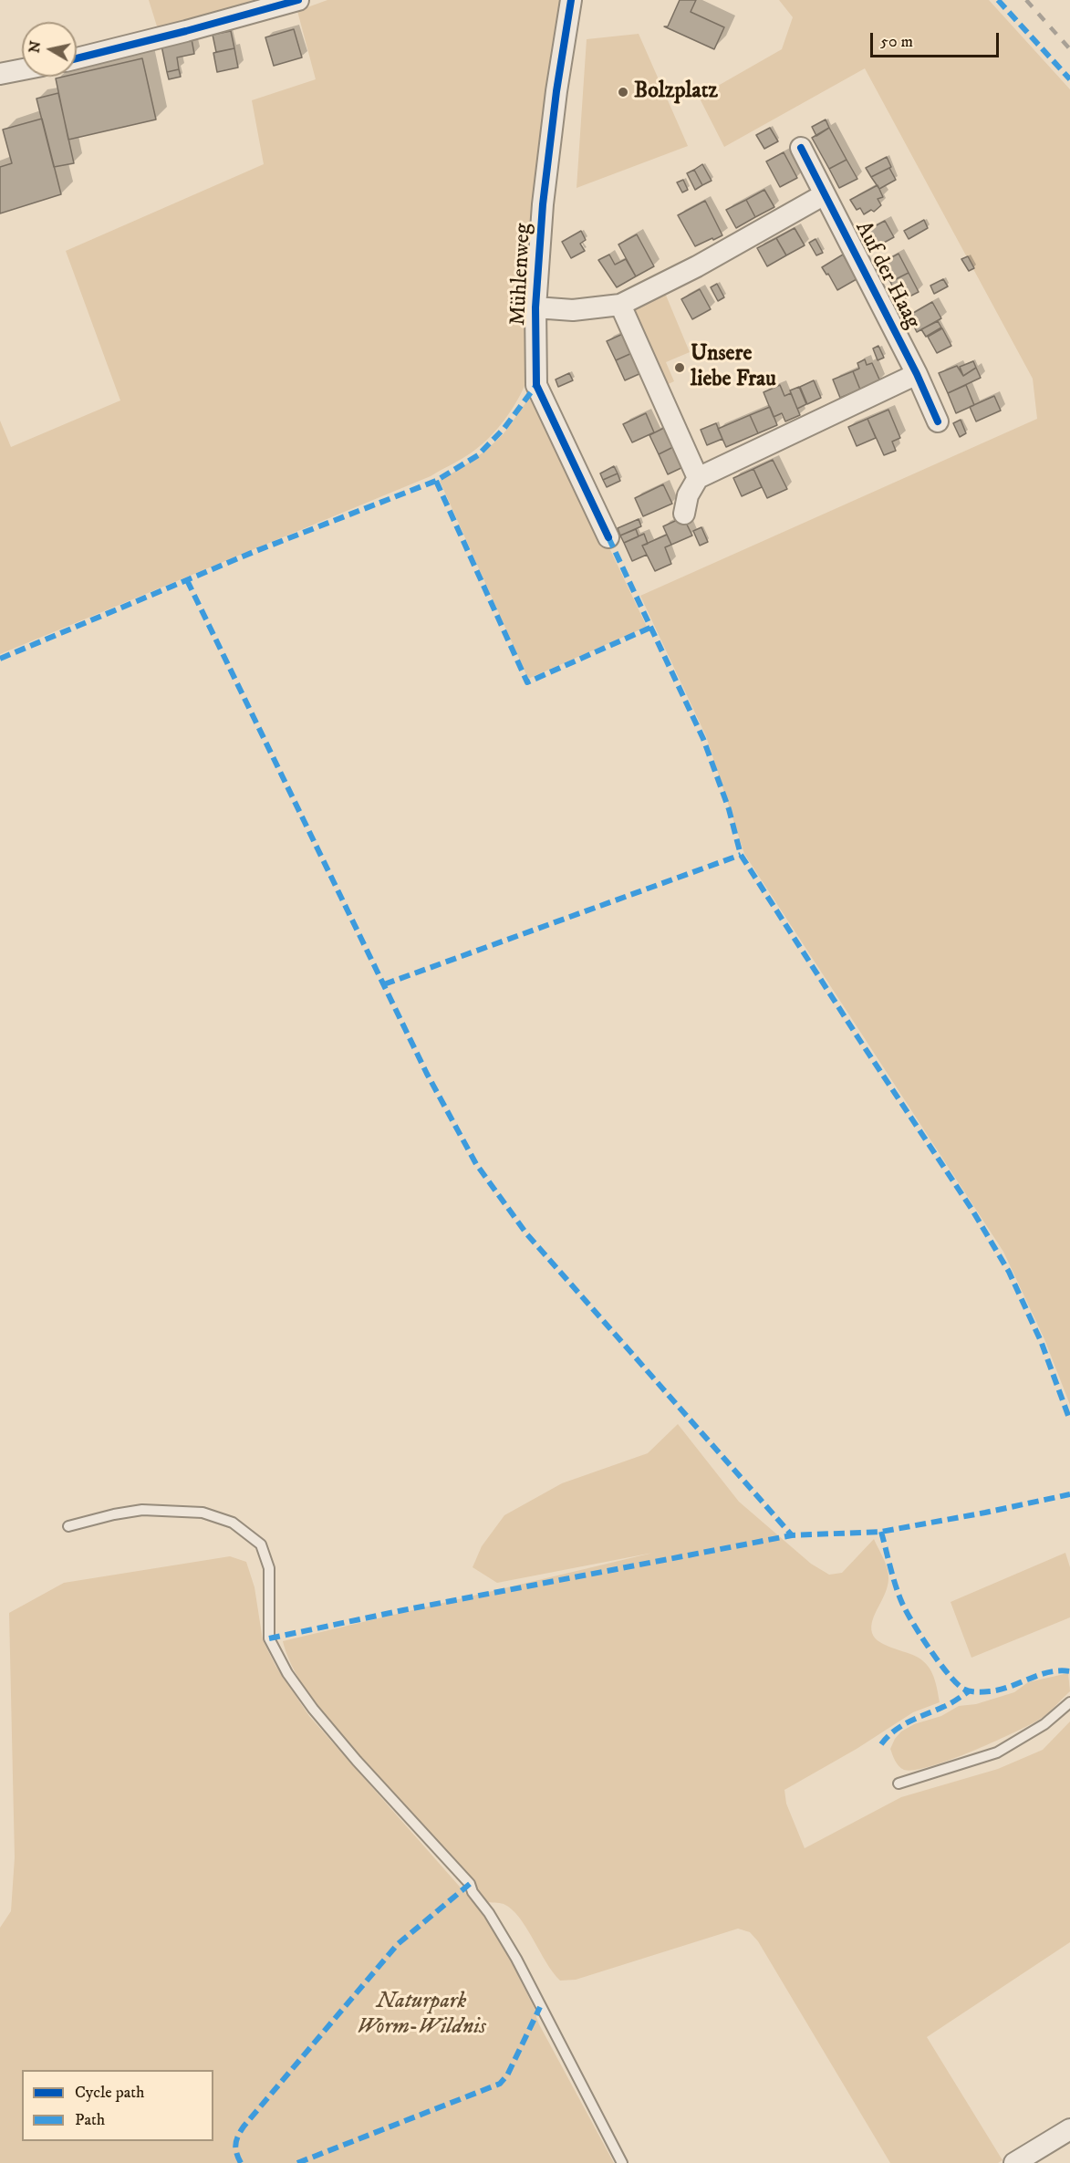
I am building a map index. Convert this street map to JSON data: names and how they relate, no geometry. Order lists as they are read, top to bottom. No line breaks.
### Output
{"streets":{"street":["Mühlenweg","Auf der Haag"]},"parks":["Naturpark Worm-Wildnis"],"places":["Bolzplatz","Unsere liebe Frau"],"legend":["Cycle path","Path"],"scale_bar":"50 m","north":"left"}
